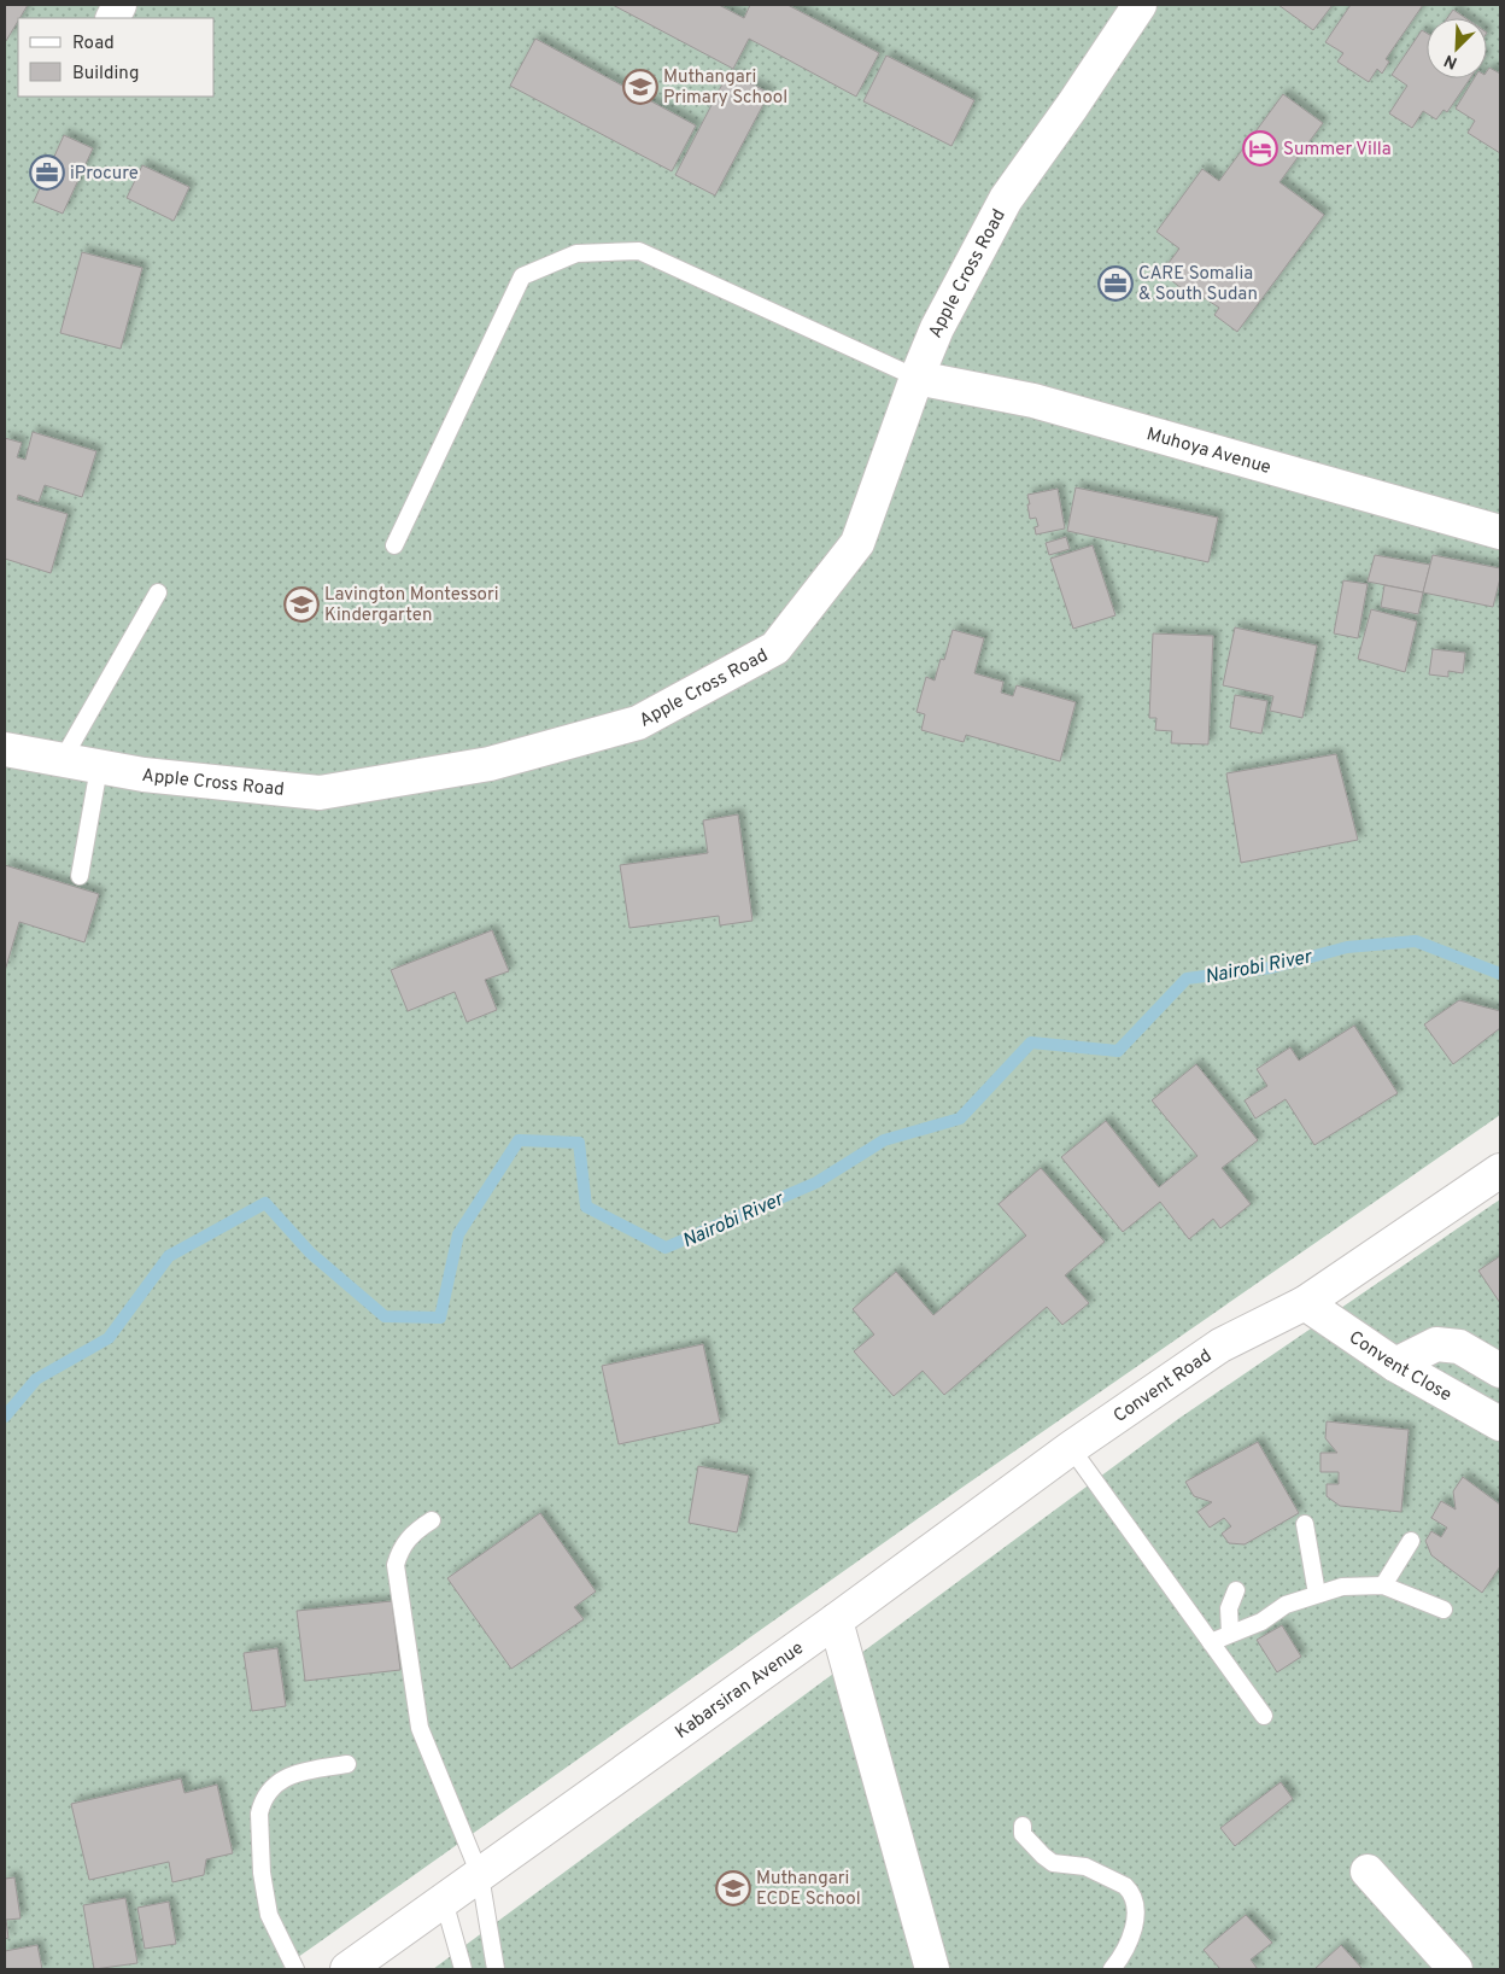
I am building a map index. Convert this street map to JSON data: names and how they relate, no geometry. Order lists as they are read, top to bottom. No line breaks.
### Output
{"streets":{"street":["Apple Cross Road","Muhoya Avenue","Convent Close","Convent Road","Kabarsiran Avenue"]},"crossings":[["Apple Cross Road","Muhoya Avenue"],["Convent Close","Convent Road"],["Convent Road","Kabarsiran Avenue"]],"water":["Nairobi River"],"places":{"school or university":["Muthangari Primary School","Lavington Montessori Kindergarten","Muthangari ECDE School"],"hotel":["Summer Villa"],"office":["iProcure","CARE Somalia & South Sudan"]},"legend":["Road","Building"],"north":"bottom left"}
